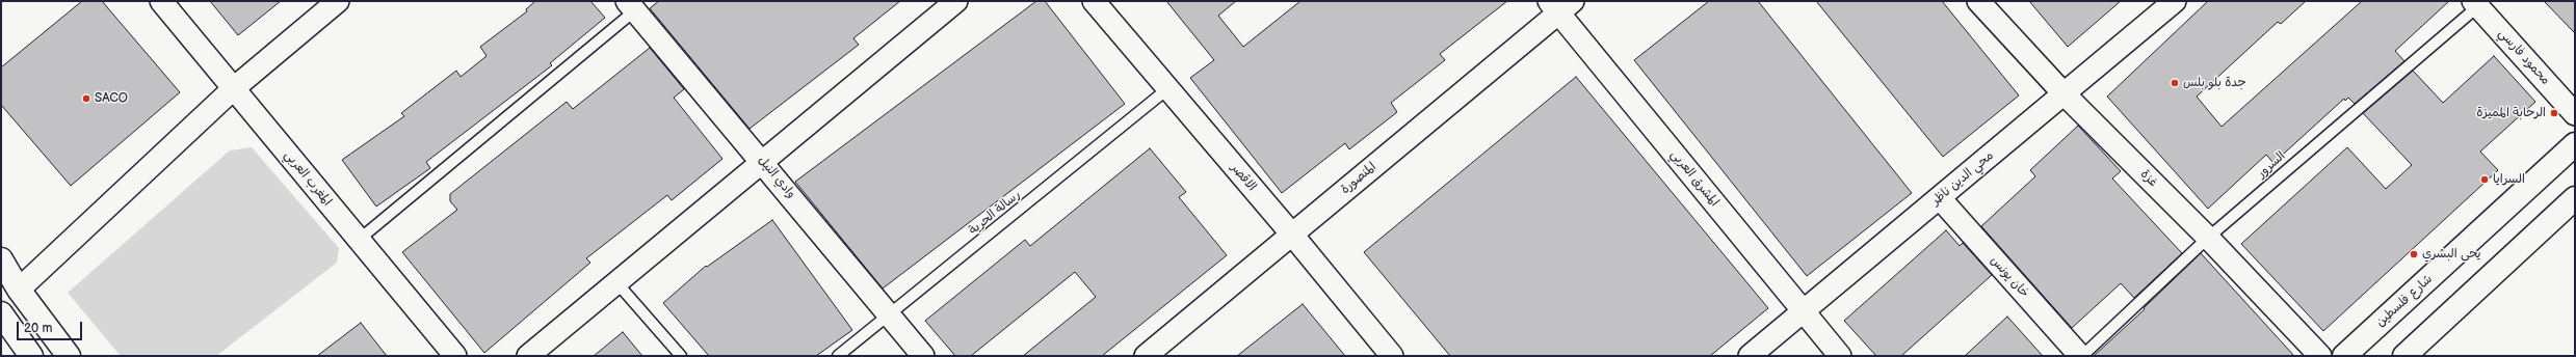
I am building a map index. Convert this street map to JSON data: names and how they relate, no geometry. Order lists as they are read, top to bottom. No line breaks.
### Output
{"streets":{"main road":["شارع فلسطين"],"street":["محمود فارسي","وادي النيل","الاقصر","المغرب العربي","المنصورة","المشرق العربي","محي الدين ناظر","غزة","خان يونس"],"lane":["السرور","رسالة الحرية"]},"crossings":[["محمود فارسي","السرور"],["السرور","غزة"],["السرور","خان يونس"],["وادي النيل","رسالة الحرية"],["الاقصر","المنصورة"],["الاقصر","رسالة الحرية"],["المنصورة","المشرق العربي"],["المشرق العربي","محي الدين ناظر"],["محي الدين ناظر","غزة"],["محي الدين ناظر","خان يونس"]],"places":["جدة بلو بلس","SACO","الرحابة المميزة","السرايا","يحى البشري"],"scale_bar":"20 m"}
